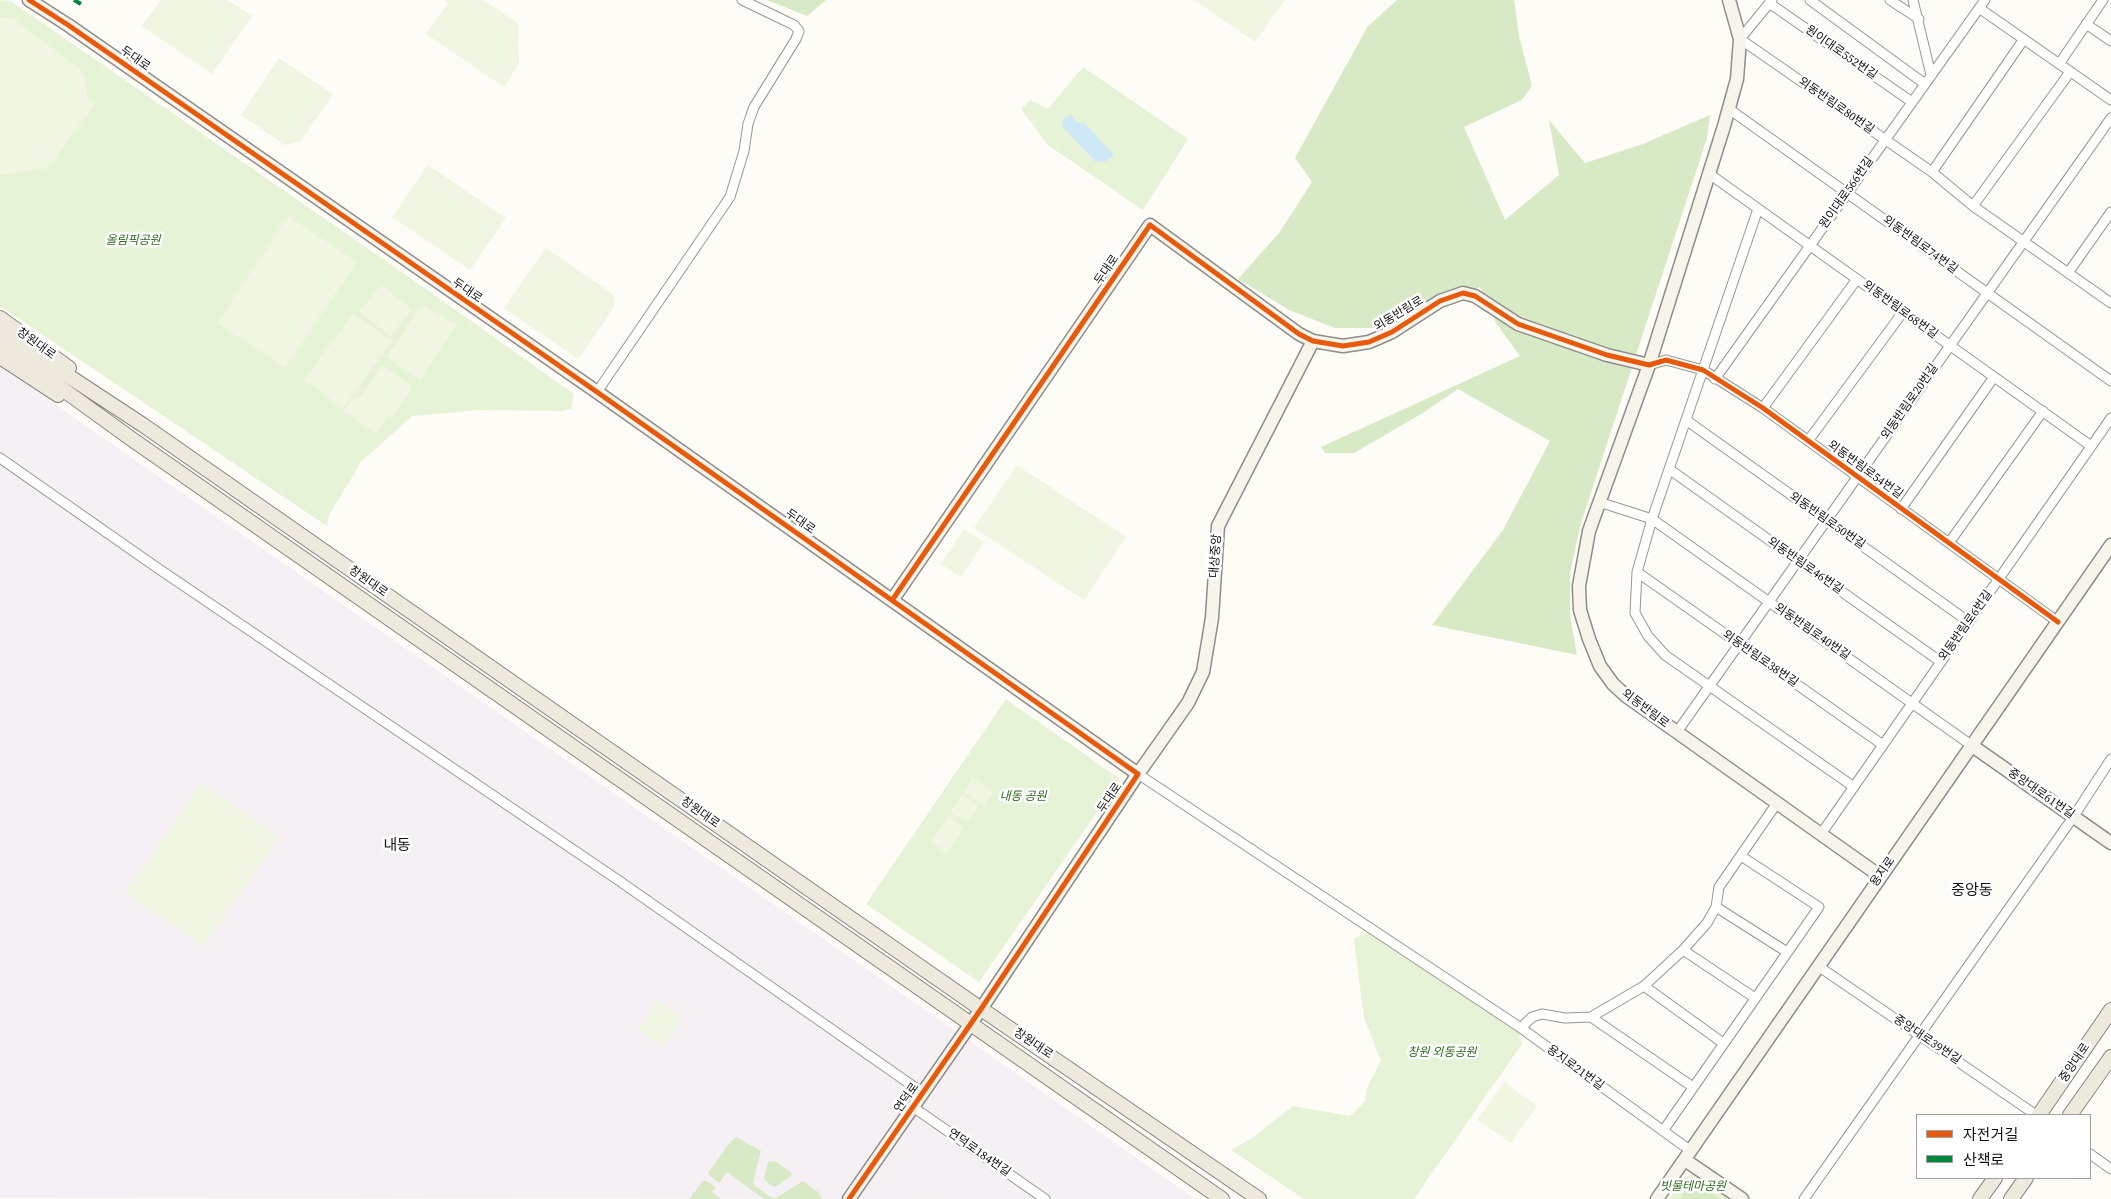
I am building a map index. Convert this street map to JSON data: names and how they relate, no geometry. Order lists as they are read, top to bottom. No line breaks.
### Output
{"streets":{"main road":["창원대로","중앙대로"],"street":["원이대로552번길","두대로","외동반림로80번길","원이대로566번길","외동반림로74번길","외동반림로68번길","외동반림로","외동반림로20번길","외동반림로54번길","외동반림로50번길","대상중앙","외동반림로46번길","외동반림로6번길","외동반림로40번길","외동반림로38번길","중앙대로61번길","용지로","중앙대로39번길","용지로21번길","연덕로","연덕로184번길"]},"crossings":[["원이대로552번길","외동반림로80번길"],["원이대로552번길","원이대로566번길"],["원이대로552번길","외동반림로"],["두대로","외동반림로"],["두대로","창원대로"],["두대로","대상중앙"],["두대로","용지로21번길"],["두대로","연덕로"],["외동반림로80번길","원이대로566번길"],["외동반림로80번길","외동반림로"],["외동반림로80번길","외동반림로20번길"],["원이대로566번길","외동반림로74번길"],["원이대로566번길","외동반림로68번길"],["원이대로566번길","외동반림로54번길"],["외동반림로74번길","외동반림로"],["외동반림로74번길","외동반림로20번길"],["외동반림로68번길","외동반림로"],["외동반림로68번길","외동반림로20번길"],["외동반림로68번길","외동반림로54번길"],["외동반림로68번길","외동반림로6번길"],["외동반림로","외동반림로20번길"],["외동반림로","외동반림로54번길"],["외동반림로","대상중앙"],["외동반림로","외동반림로6번길"],["외동반림로","외동반림로40번길"],["외동반림로","용지로"],["창원대로","연덕로"],["외동반림로20번길","외동반림로54번길"],["외동반림로20번길","외동반림로50번길"],["외동반림로20번길","외동반림로46번길"],["외동반림로20번길","외동반림로40번길"],["외동반림로20번길","외동반림로38번길"],["외동반림로54번길","외동반림로6번길"],["외동반림로54번길","용지로"],["외동반림로50번길","외동반림로6번길"],["대상중앙","용지로21번길"],["외동반림로46번길","외동반림로6번길"],["외동반림로6번길","외동반림로40번길"],["외동반림로6번길","외동반림로38번길"],["외동반림로40번길","중앙대로61번길"],["외동반림로40번길","용지로"],["중앙대로61번길","용지로"],["용지로","중앙대로39번길"],["용지로","용지로21번길"],["연덕로","연덕로184번길"]],"districts":["내동","중앙동"],"parks":["올림픽공원","내동 공원","창원 외동공원","빗물테마공원"],"legend":["자전거길","산책로"]}
